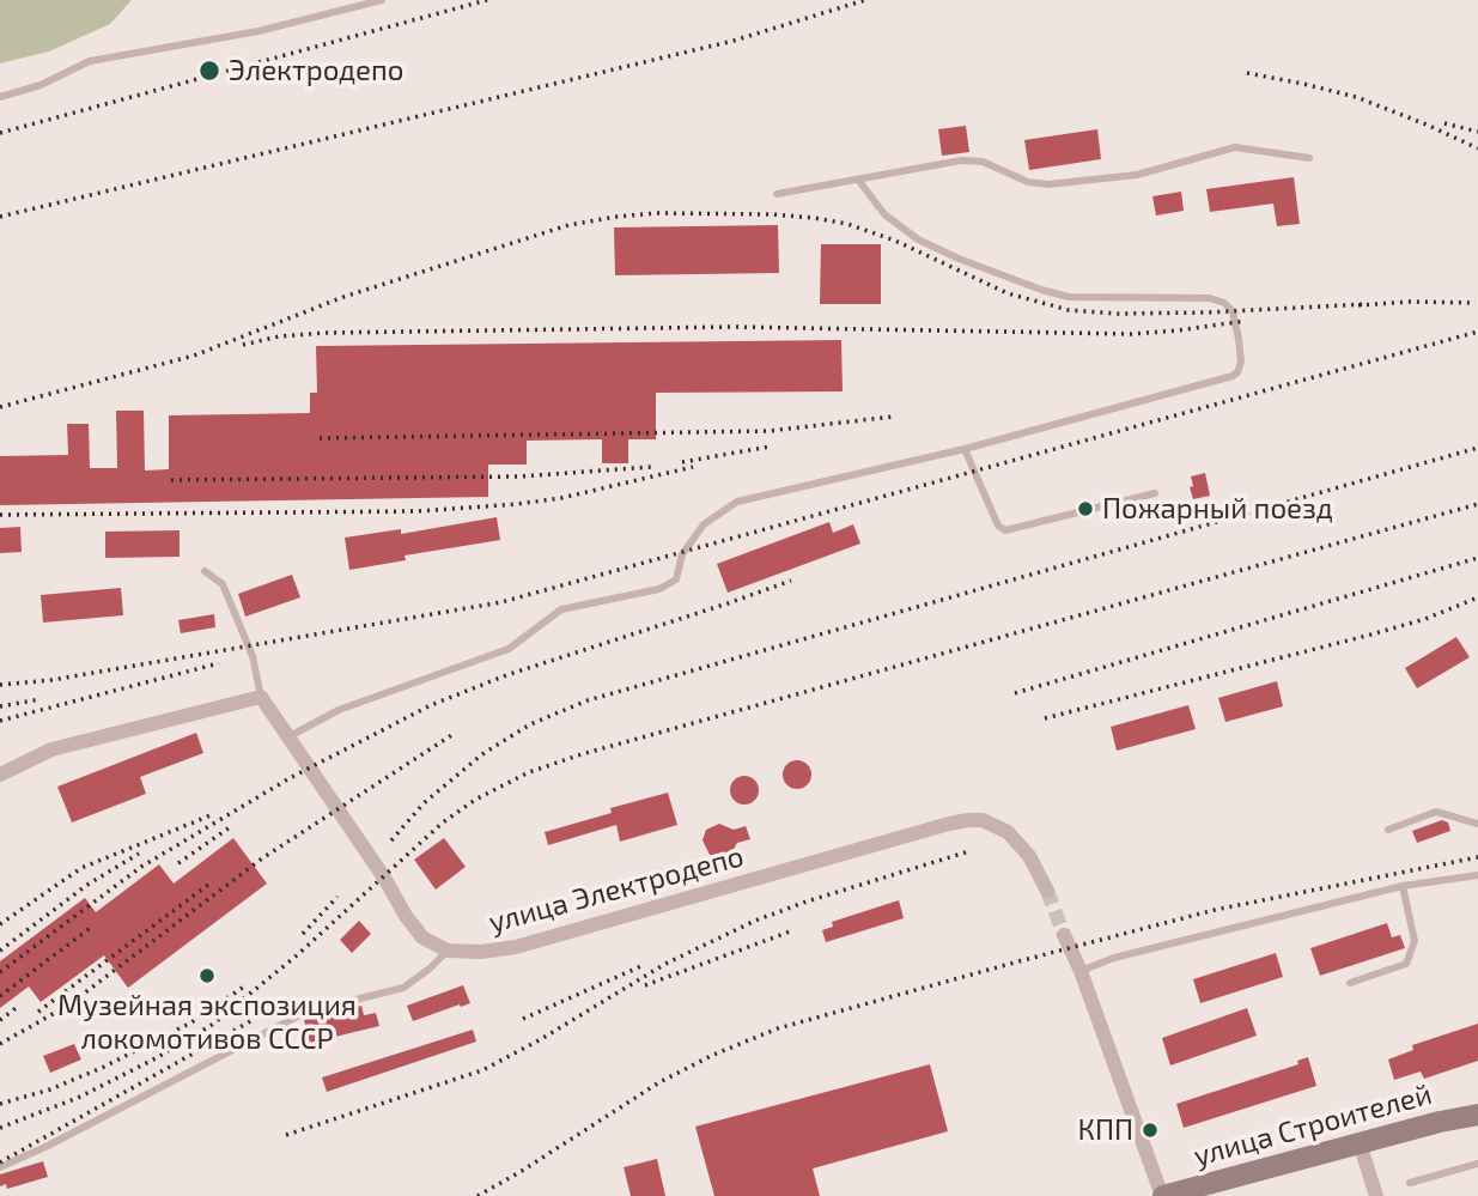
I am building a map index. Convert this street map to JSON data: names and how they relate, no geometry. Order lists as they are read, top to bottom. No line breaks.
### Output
{"streets":{"street":["улица Электродепо","улица Строителей"]},"places":["Электродепо","Пожарный поезд","Музейная экспозиция локомотивов СССР","КПП"]}
